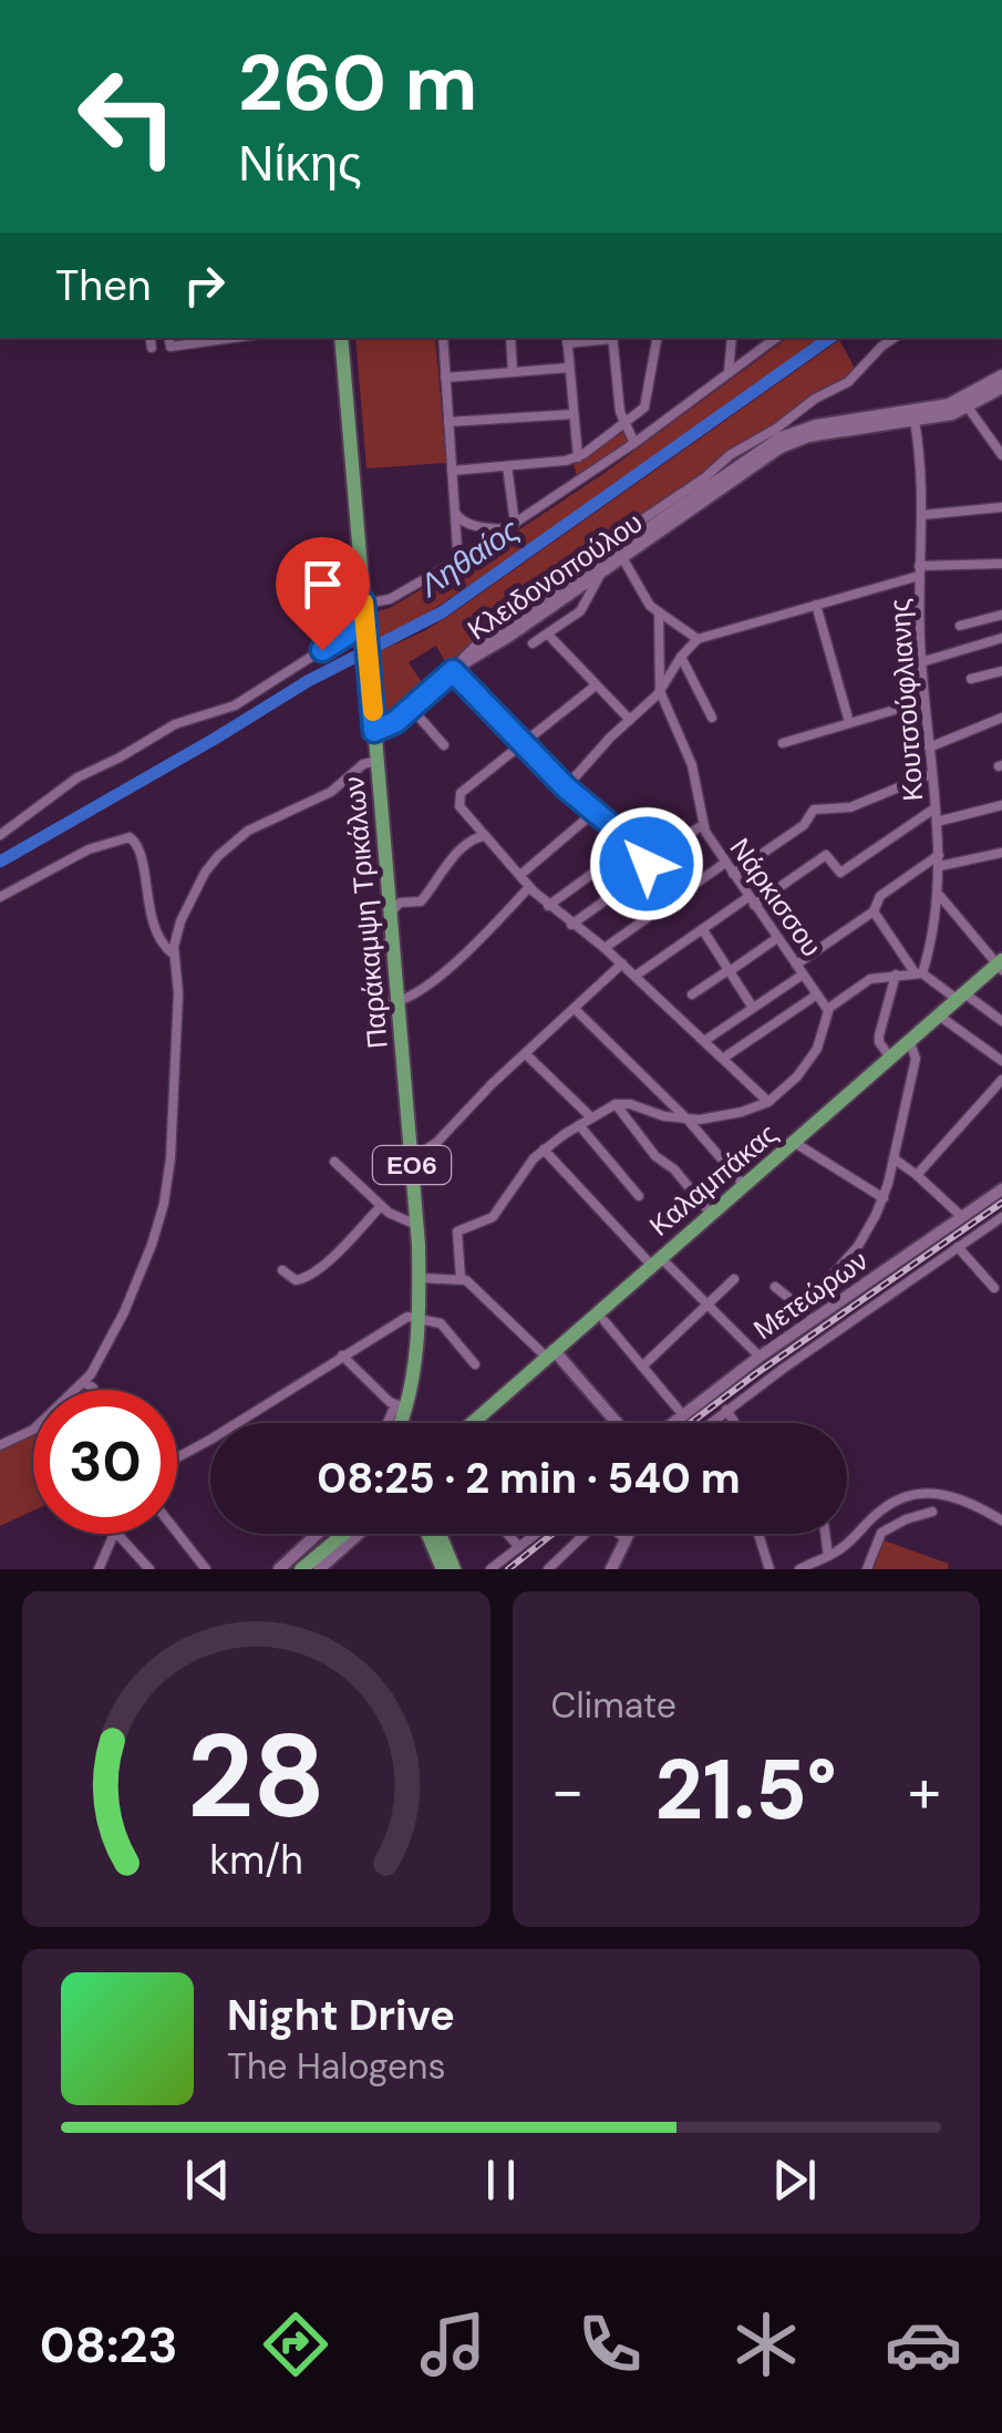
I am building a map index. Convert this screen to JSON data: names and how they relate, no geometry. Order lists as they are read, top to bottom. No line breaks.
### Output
{"streets":{"main road":["Παράκαμψη Τρικάλων","ΕΟ6","Καλαμπάκας"],"street":["Κλειδονοπούλου","Κουτσούφλιανης","Νάρκισσου","Μετεώρων"]},"crossings":[["Κλειδονοπούλου","Κουτσούφλιανης"],["Κλειδονοπούλου","Παράκαμψη Τρικάλων"]],"water":["Ληθαίος"],"page":{"turn":["260 m","Νίκης"],"then":"Then","limit":"30","trip":"08:25 · 2 min · 540 m","tile":"Climate","heat":["−","21.5°","+"],"song":["Night Drive","The Halogens"],"tabs":"08:23","gauge":["28","km/h"]}}
